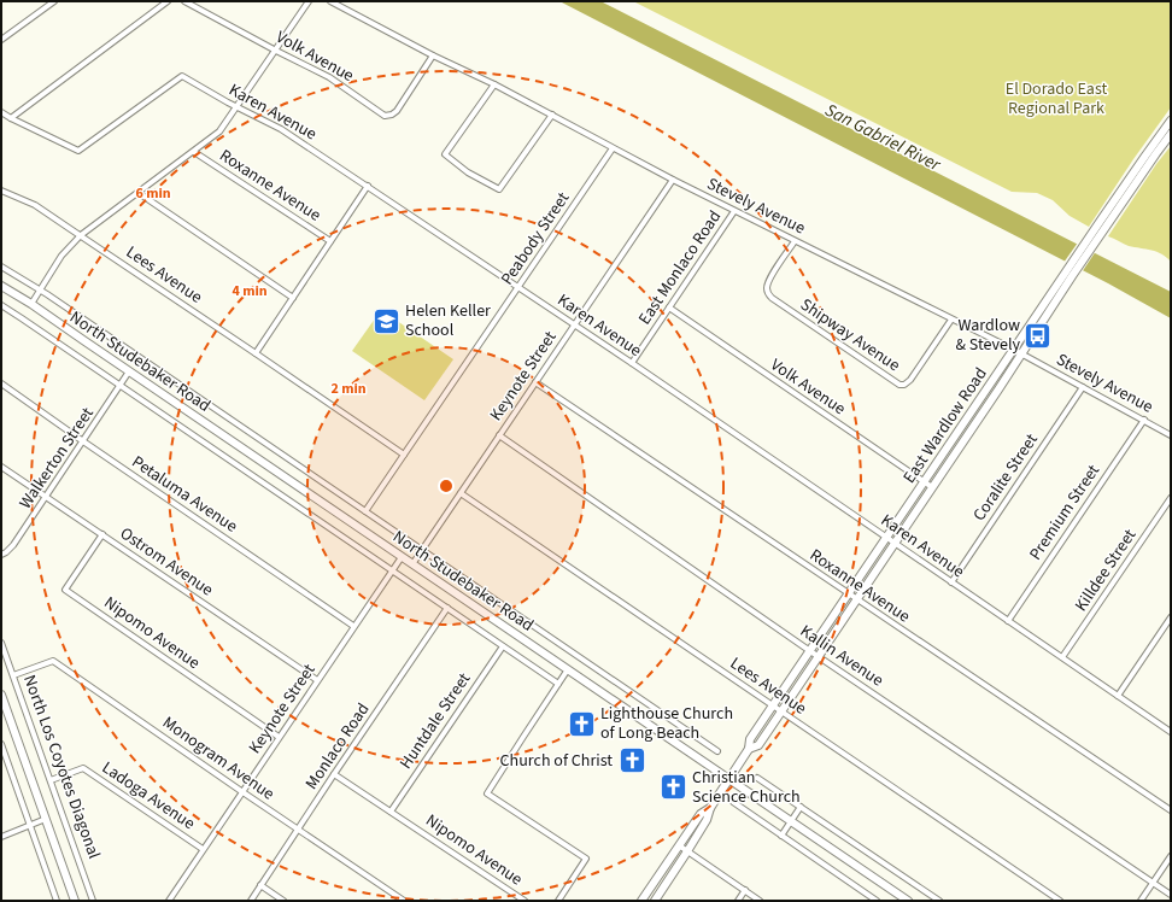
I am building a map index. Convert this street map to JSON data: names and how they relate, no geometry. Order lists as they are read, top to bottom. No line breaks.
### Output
{"streets":{"main road":["North Studebaker Road","East Wardlow Road","North Los Coyotes Diagonal"],"street":["Volk Avenue","Karen Avenue","Roxanne Avenue","Stevely Avenue","Peabody Street","East Monlaco Road","Lees Avenue","Shipway Avenue","Keynote Street","Walkerton Street","Coralite Street","Petaluma Avenue","Premium Street","Ostrom Avenue","Killdee Street","Nipomo Avenue","Kallin Avenue","Huntdale Street","Monlaco Road","Monogram Avenue","Ladoga Avenue"]},"crossings":[["Volk Avenue","Stevely Avenue"],["Volk Avenue","East Monlaco Road"],["Volk Avenue","East Wardlow Road"],["Karen Avenue","Peabody Street"],["Karen Avenue","East Monlaco Road"],["Karen Avenue","Keynote Street"],["Karen Avenue","East Wardlow Road"],["Karen Avenue","Coralite Street"],["Karen Avenue","Premium Street"],["Karen Avenue","Killdee Street"],["Roxanne Avenue","Keynote Street"],["Roxanne Avenue","East Wardlow Road"],["Stevely Avenue","Peabody Street"],["Stevely Avenue","East Monlaco Road"],["Stevely Avenue","Shipway Avenue"],["Stevely Avenue","Keynote Street"],["Stevely Avenue","East Wardlow Road"],["Stevely Avenue","Coralite Street"],["Stevely Avenue","Premium Street"],["Peabody Street","Lees Avenue"],["Peabody Street","North Studebaker Road"],["Lees Avenue","Keynote Street"],["Lees Avenue","East Wardlow Road"],["North Studebaker Road","Keynote Street"],["North Studebaker Road","East Wardlow Road"],["North Studebaker Road","Walkerton Street"],["North Studebaker Road","Huntdale Street"],["North Studebaker Road","Monlaco Road"],["Keynote Street","Petaluma Avenue"],["Keynote Street","Ostrom Avenue"],["Keynote Street","Nipomo Avenue"],["Keynote Street","Kallin Avenue"],["Keynote Street","Monogram Avenue"],["Keynote Street","Ladoga Avenue"],["East Wardlow Road","Kallin Avenue"],["Walkerton Street","Petaluma Avenue"],["Walkerton Street","Ostrom Avenue"],["Ostrom Avenue","Nipomo Avenue"],["Nipomo Avenue","Huntdale Street"],["Nipomo Avenue","Monlaco Road"],["Monlaco Road","Monogram Avenue"],["Monogram Avenue","North Los Coyotes Diagonal"],["North Los Coyotes Diagonal","Ladoga Avenue"]],"water":["San Gabriel River"],"parks":["El Dorado East Regional Park"],"places":{"school or university":["Helen Keller School"],"bus stop":["Wardlow & Stevely"],"church":["Lighthouse Church of Long Beach","Church of Christ","Christian Science Church"]},"rings":["6 min","4 min","2 min"]}
